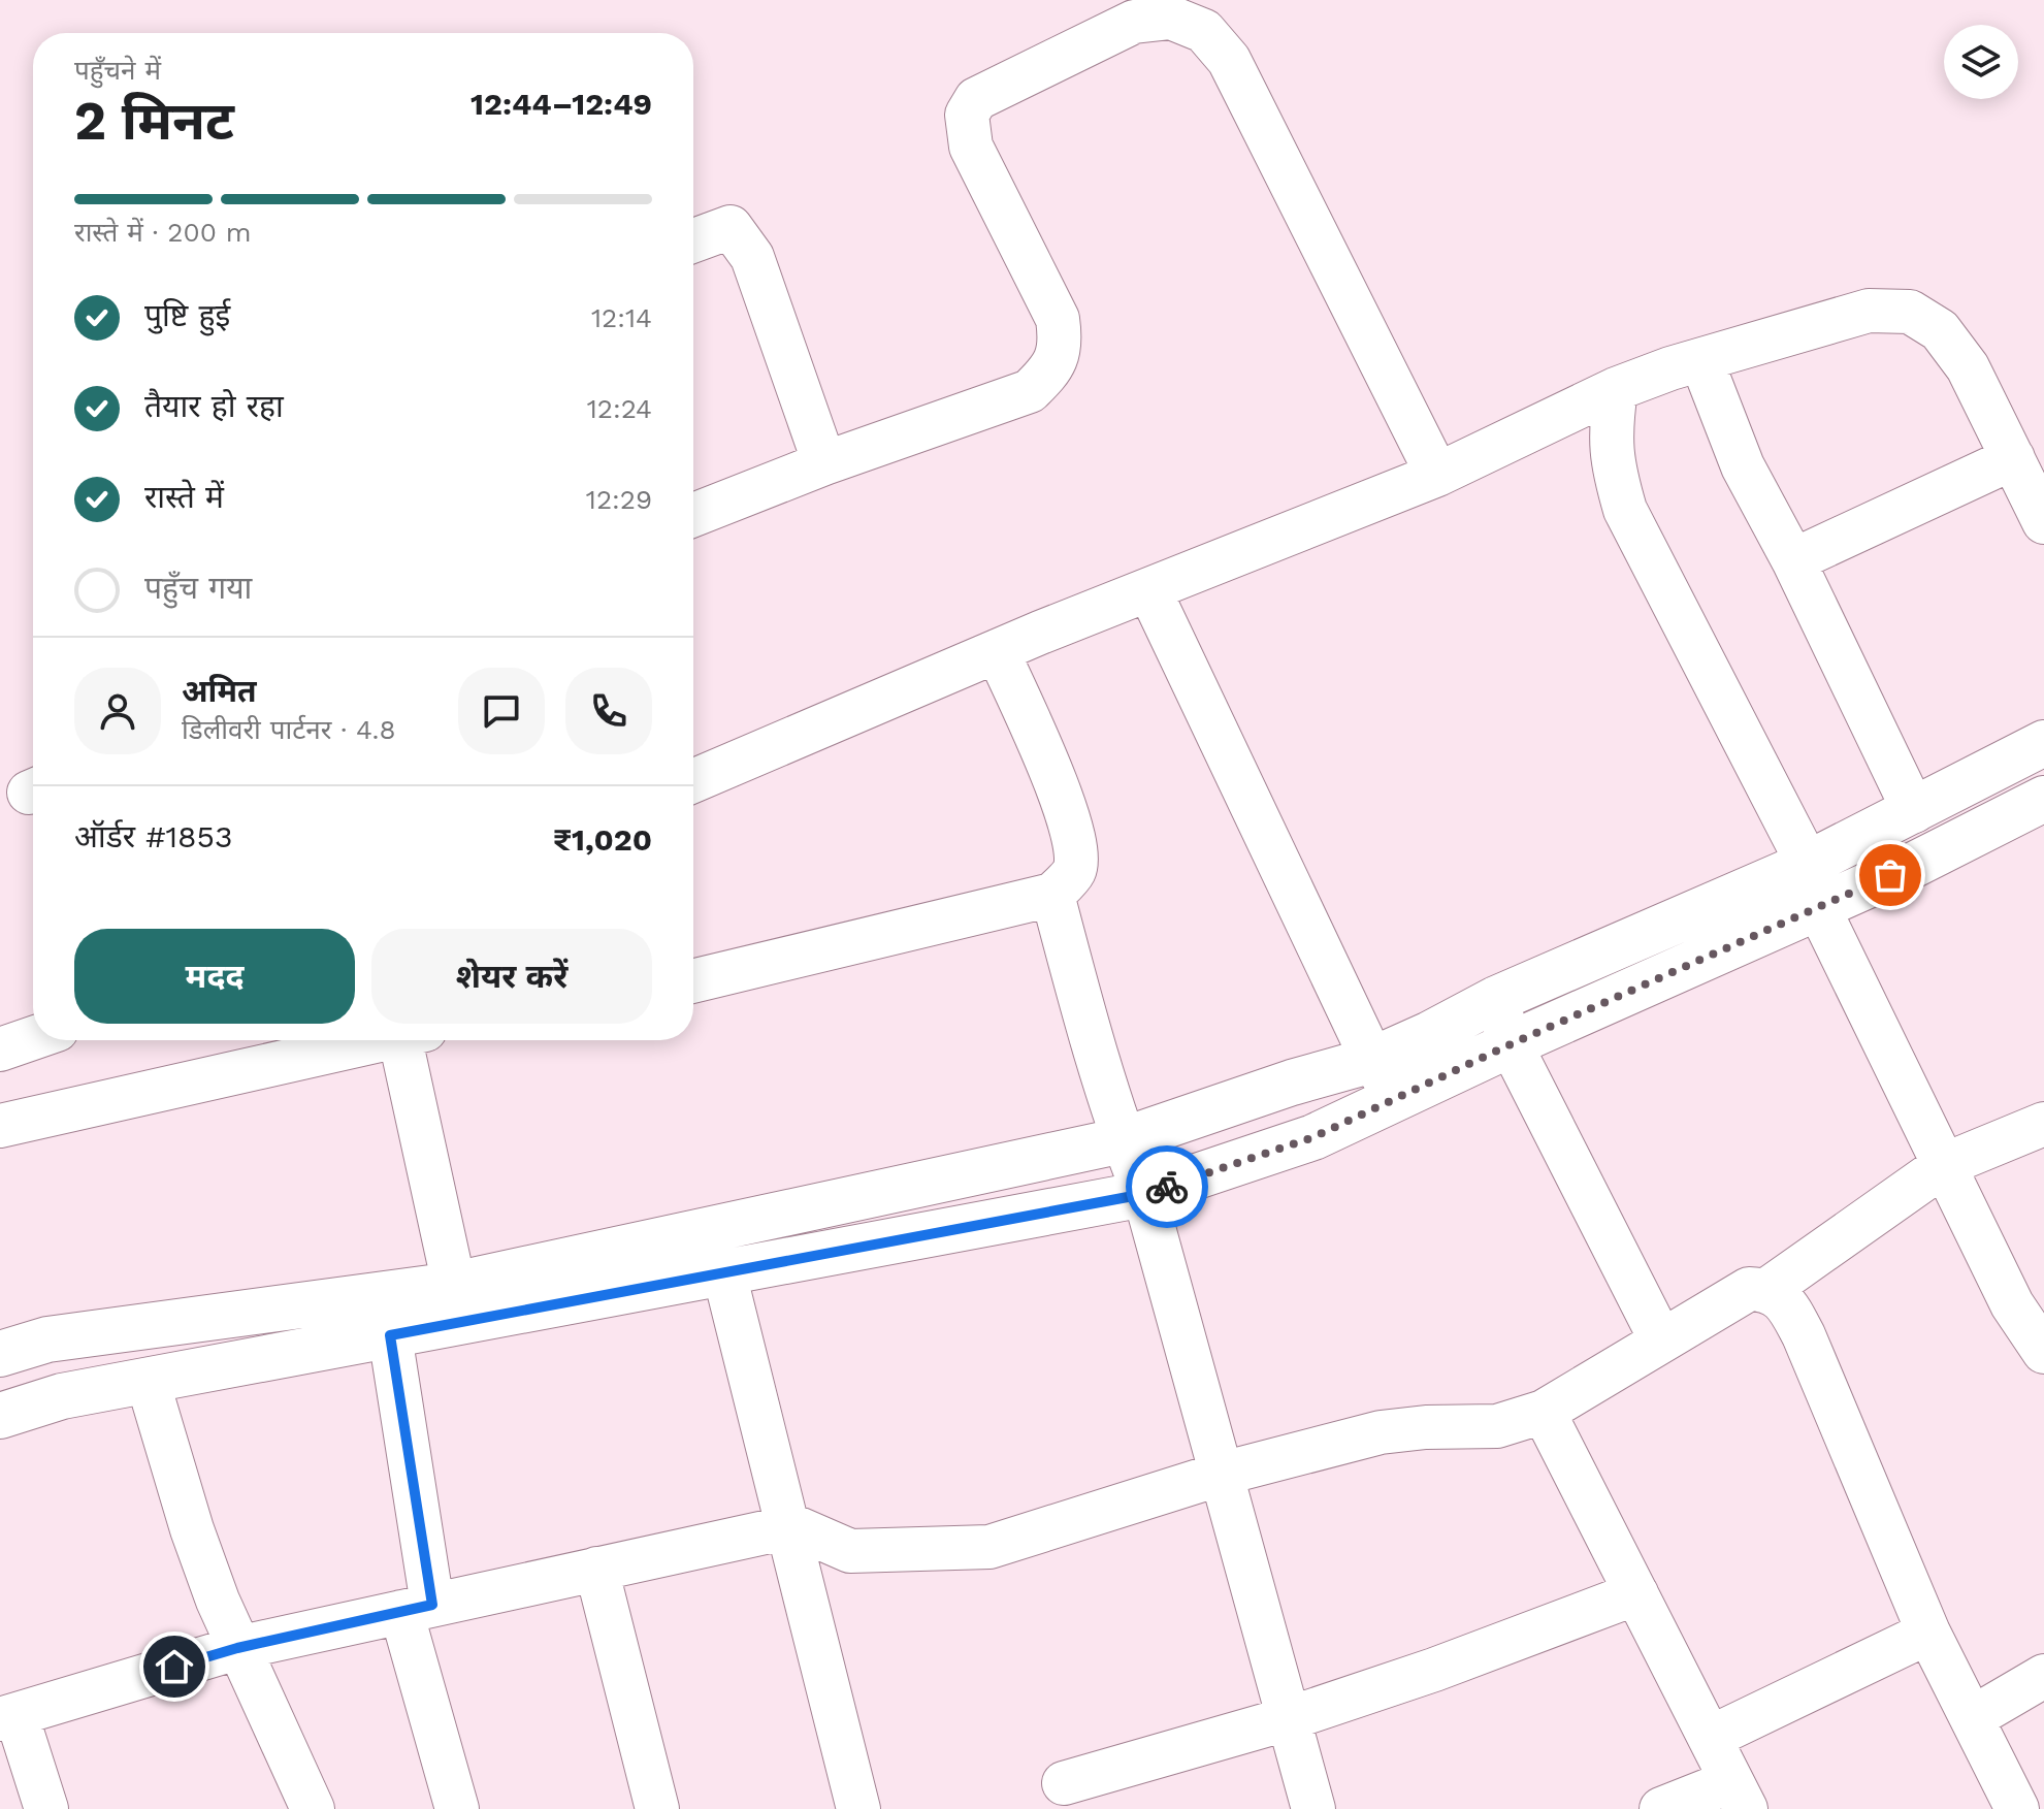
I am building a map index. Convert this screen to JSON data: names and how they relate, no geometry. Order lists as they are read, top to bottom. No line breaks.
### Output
{"page":{"heading":["2 मिनट","पहुँचने में","12:44–12:49"],"panel":["अमित","डिलीवरी पार्टनर · 4.8","ऑर्डर #1853","₹1,020"],"bar":"रास्ते में · 200 m","list":[["पुष्टि हुई","12:14"],["तैयार हो रहा","12:24"],["रास्ते में","12:29"],"पहुँच गया"],"buttons":["मदद","शेयर करें"]}}
